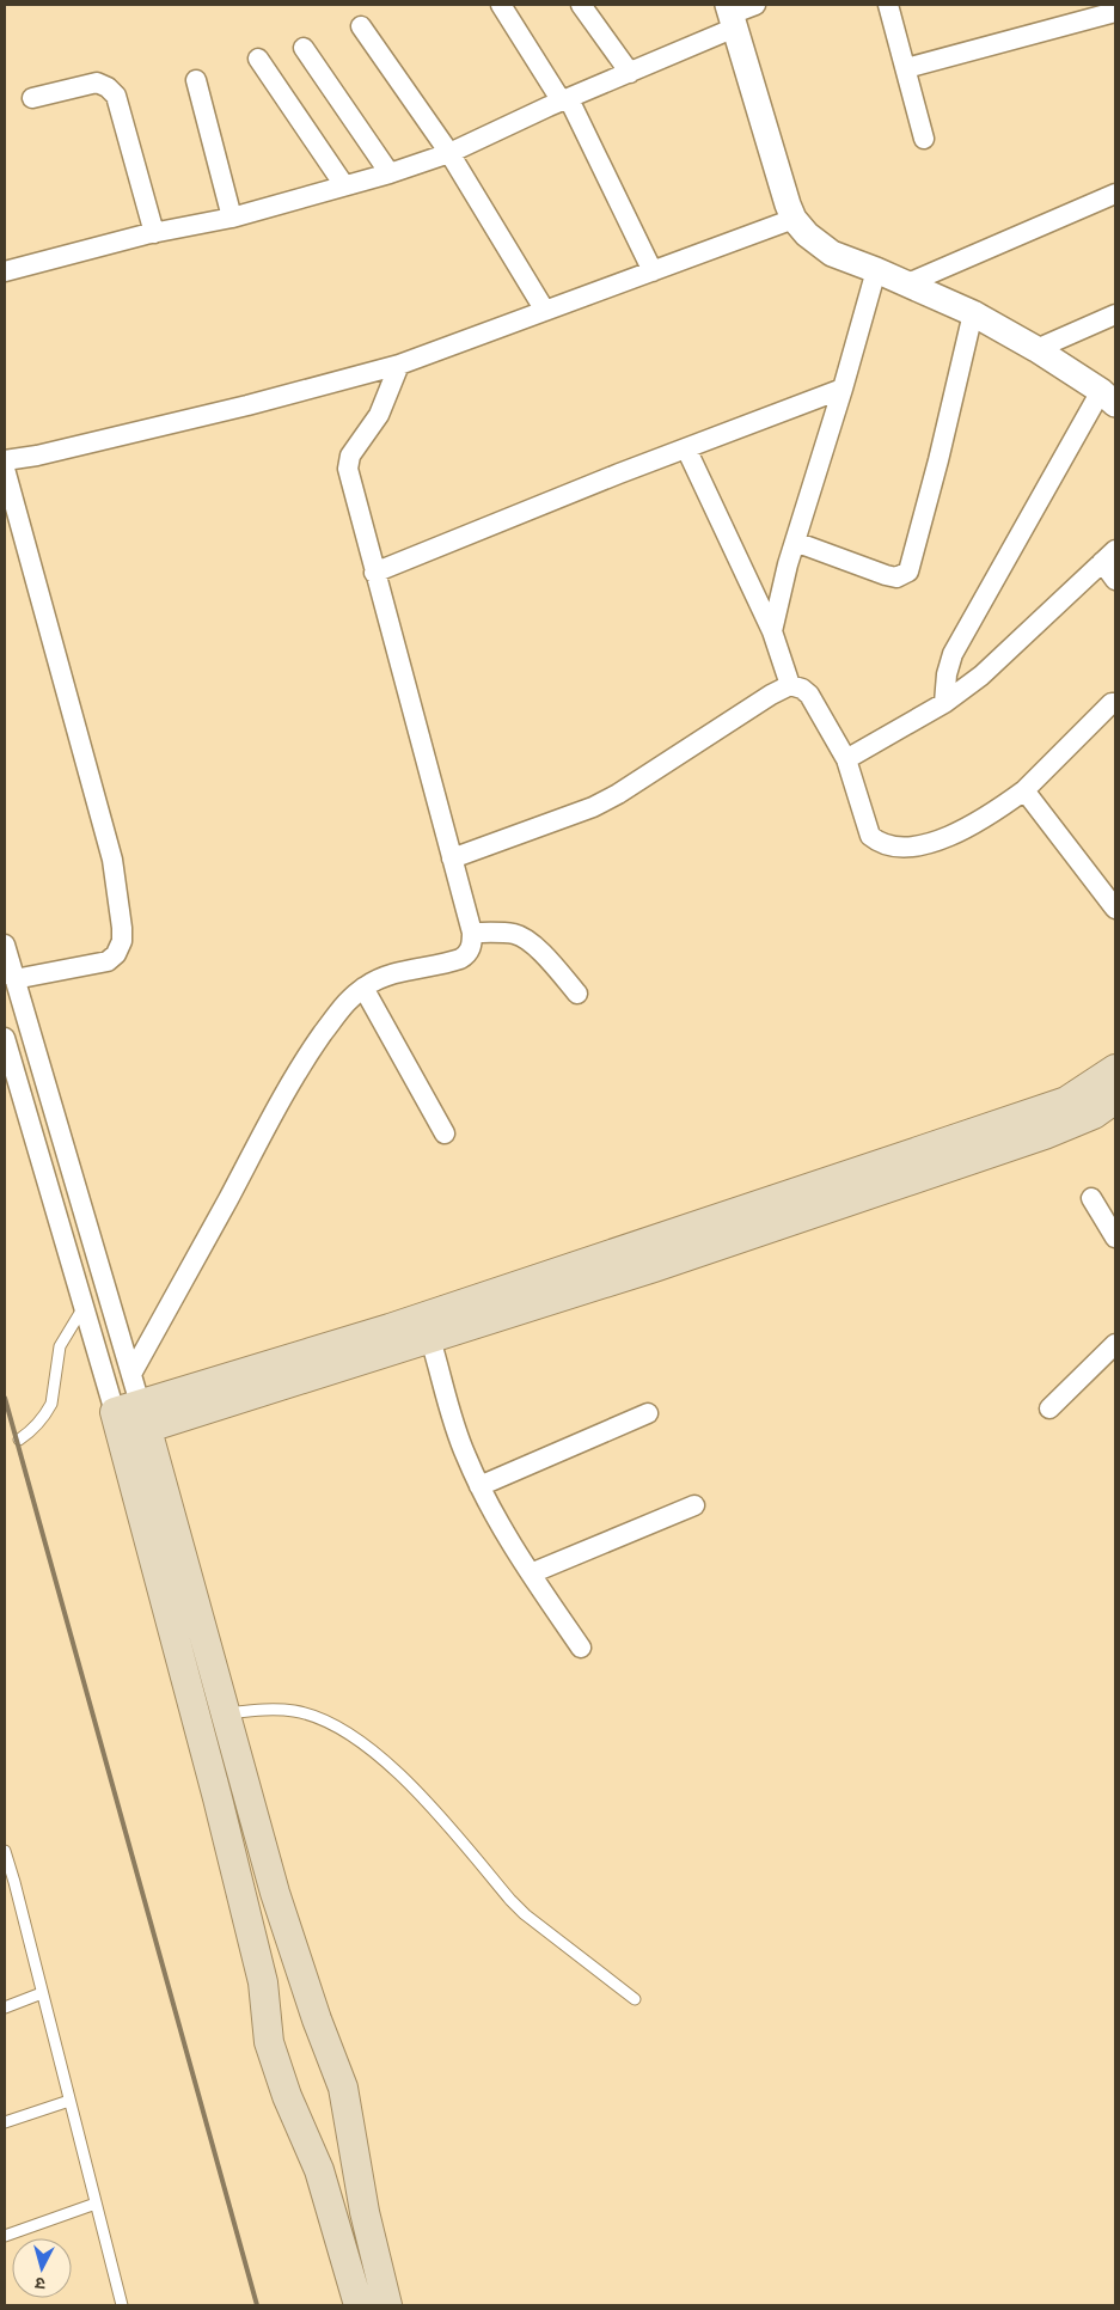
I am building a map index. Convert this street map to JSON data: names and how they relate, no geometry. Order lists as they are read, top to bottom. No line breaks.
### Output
{"north":"bottom"}
